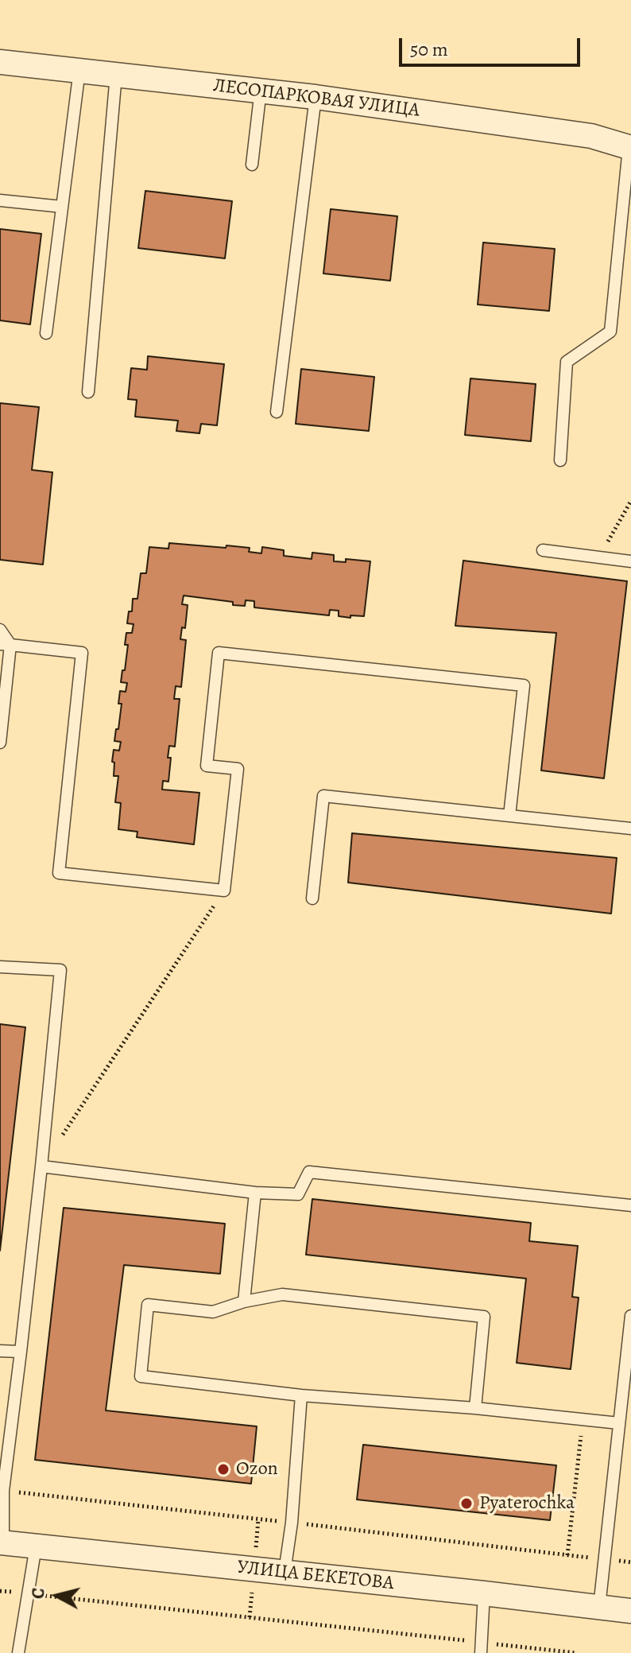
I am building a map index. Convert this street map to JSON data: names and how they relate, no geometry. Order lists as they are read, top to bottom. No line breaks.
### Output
{"streets":{"street":["ЛЕСОПАРКОВАЯ УЛИЦА","УЛИЦА БЕКЕТОВА"]},"places":["Ozon","Pyaterochka"],"scale_bar":"50 m","north":"left"}
